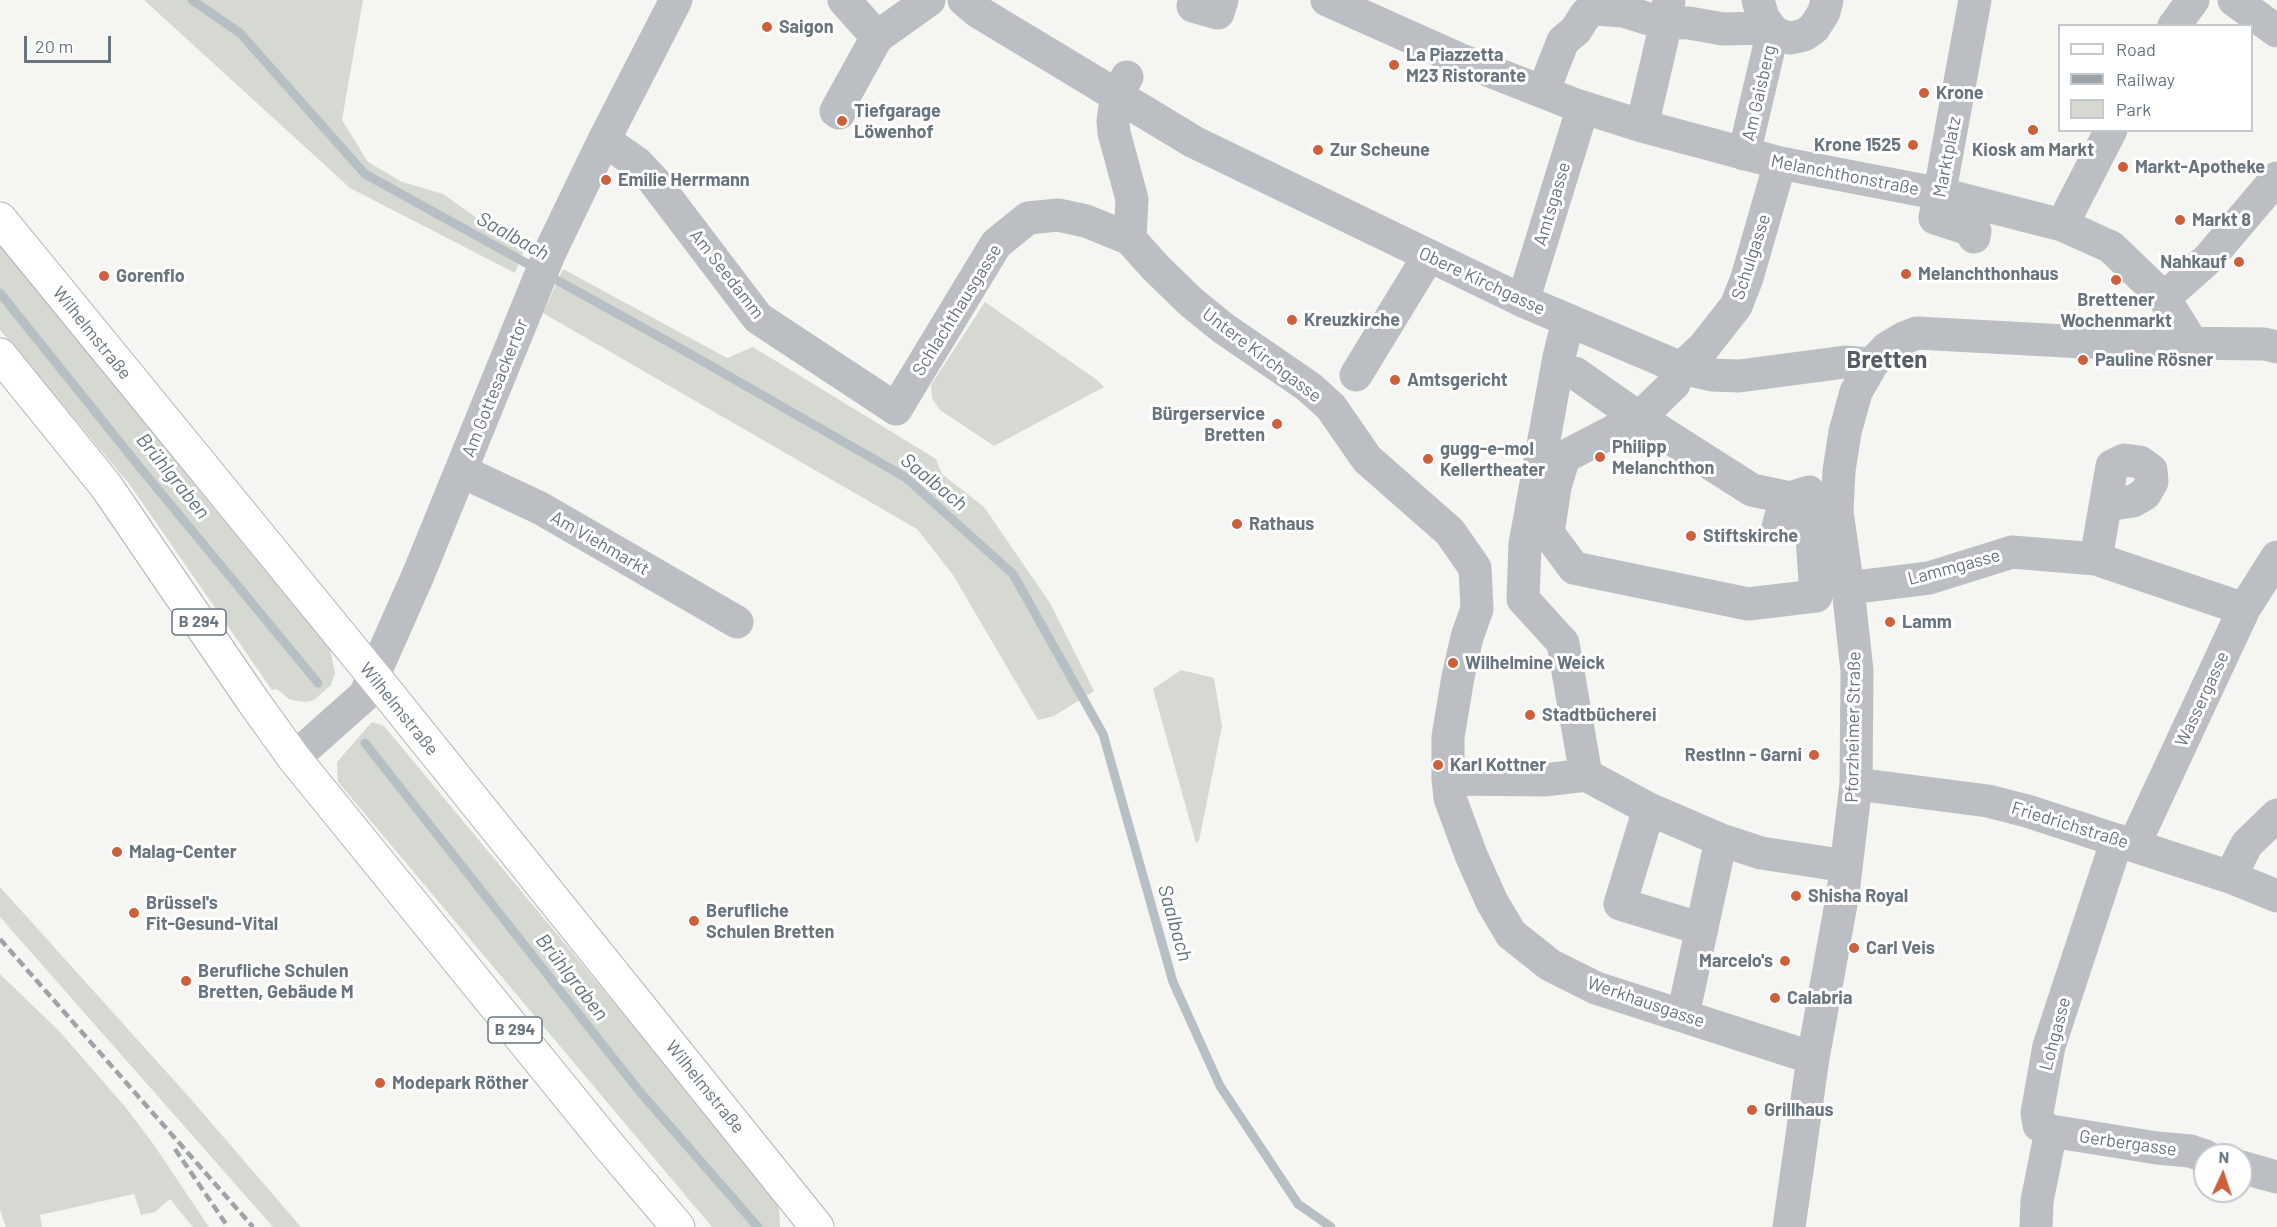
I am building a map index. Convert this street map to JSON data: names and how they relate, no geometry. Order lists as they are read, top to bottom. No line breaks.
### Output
{"streets":{"main road":["Wilhelmstraße","B 294"],"street":["Am Gaisberg","Marktplatz","Melanchthonstraße","Amtsgasse","Schulgasse","Am Seedamm","Obere Kirchgasse","Schlachthausgasse","Untere Kirchgasse","Am Gottesackertor","Am Viehmarkt","Lammgasse","Wassergasse","Pforzheimer Straße","Friedrichstraße","Werkhausgasse","Lohgasse","Gerbergasse"]},"crossings":[["Am Gaisberg","Melanchthonstraße"],["Marktplatz","Melanchthonstraße"],["Melanchthonstraße","Amtsgasse"],["Melanchthonstraße","Schulgasse"],["Melanchthonstraße","Pforzheimer Straße"],["Amtsgasse","Obere Kirchgasse"],["Schulgasse","Obere Kirchgasse"],["Am Seedamm","Schlachthausgasse"],["Am Seedamm","Am Gottesackertor"],["Obere Kirchgasse","Pforzheimer Straße"],["Schlachthausgasse","Untere Kirchgasse"],["Wilhelmstraße","Am Gottesackertor"],["Untere Kirchgasse","Werkhausgasse"],["Am Gottesackertor","Am Viehmarkt"],["Am Gottesackertor","B 294"],["Lammgasse","Wassergasse"],["Lammgasse","Pforzheimer Straße"],["Wassergasse","Friedrichstraße"],["Wassergasse","Lohgasse"],["Pforzheimer Straße","Friedrichstraße"],["Pforzheimer Straße","Werkhausgasse"],["Friedrichstraße","Lohgasse"],["Lohgasse","Gerbergasse"]],"districts":["Bretten"],"water":["Saalbach","Brühlgraben"],"places":["Saigon","La Piazzetta M23 Ristorante","Krone","Tiefgarage Löwenhof","Kiosk am Markt","Krone 1525","Zur Scheune","Markt-Apotheke","Emilie Herrmann","Markt 8","Nahkauf","Melanchthonhaus","Gorenflo","Brettener Wochenmarkt","Kreuzkirche","Pauline Rösner","Amtsgericht","Bürgerservice Bretten","Philipp Melanchthon","gugg-e-mol Kellertheater","Rathaus","Stiftskirche","Lamm","Wilhelmine Weick","Stadtbücherei","RestInn - Garni","Karl Kottner","Malag-Center","Shisha Royal","Brüssel's Fit-Gesund-Vital","Berufliche Schulen Bretten","Carl Veis","Marcelo's","Berufliche Schulen Bretten, Gebäude M","Calabria","Modepark Röther","Grillhaus"],"legend":["Road","Railway","Park"],"scale_bar":"20 m","north":"top"}
